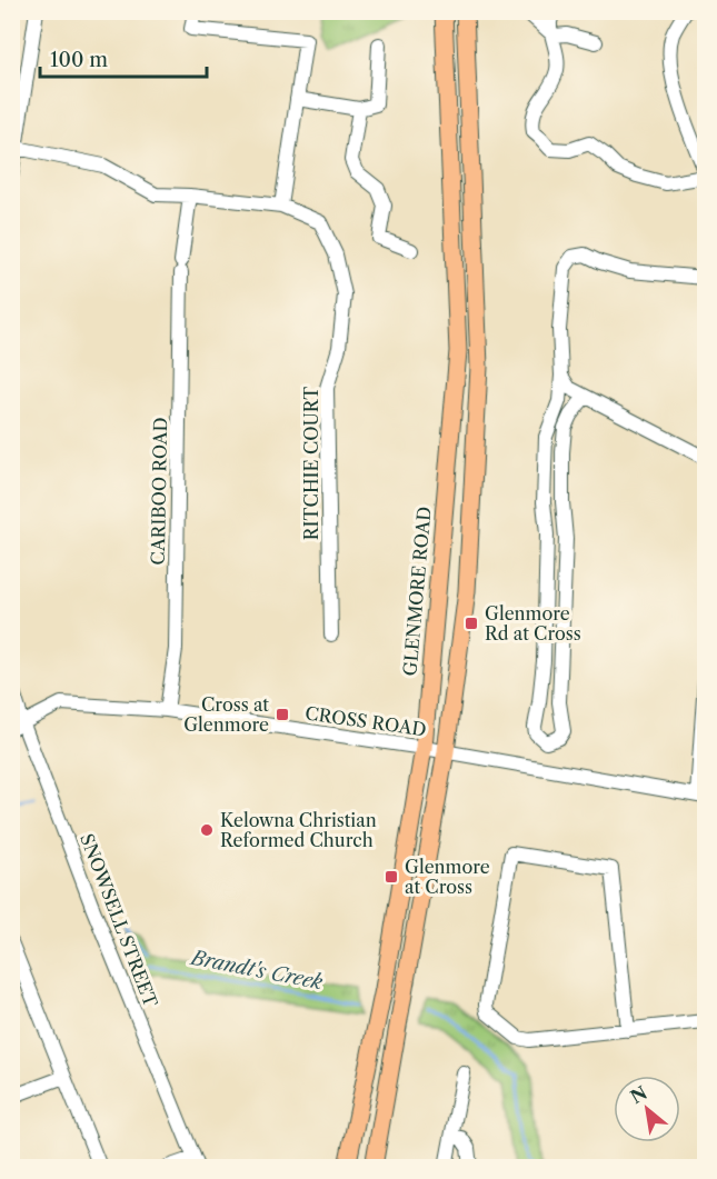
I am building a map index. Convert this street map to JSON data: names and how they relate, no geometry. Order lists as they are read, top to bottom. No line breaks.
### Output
{"streets":{"main road":["GLENMORE ROAD"],"street":["RITCHIE COURT","CARIBOO ROAD","CROSS ROAD","SNOWSELL STREET"]},"crossings":[["RITCHIE COURT","CARIBOO ROAD"],["CARIBOO ROAD","CROSS ROAD"],["GLENMORE ROAD","CROSS ROAD"],["CROSS ROAD","SNOWSELL STREET"]],"water":["Brandt's Creek"],"places":{"transit":["Glenmore Rd at Cross","Cross at Glenmore","Glenmore at Cross"],"other":["Kelowna Christian Reformed Church"]},"scale_bar":"100 m","north":"top left"}
